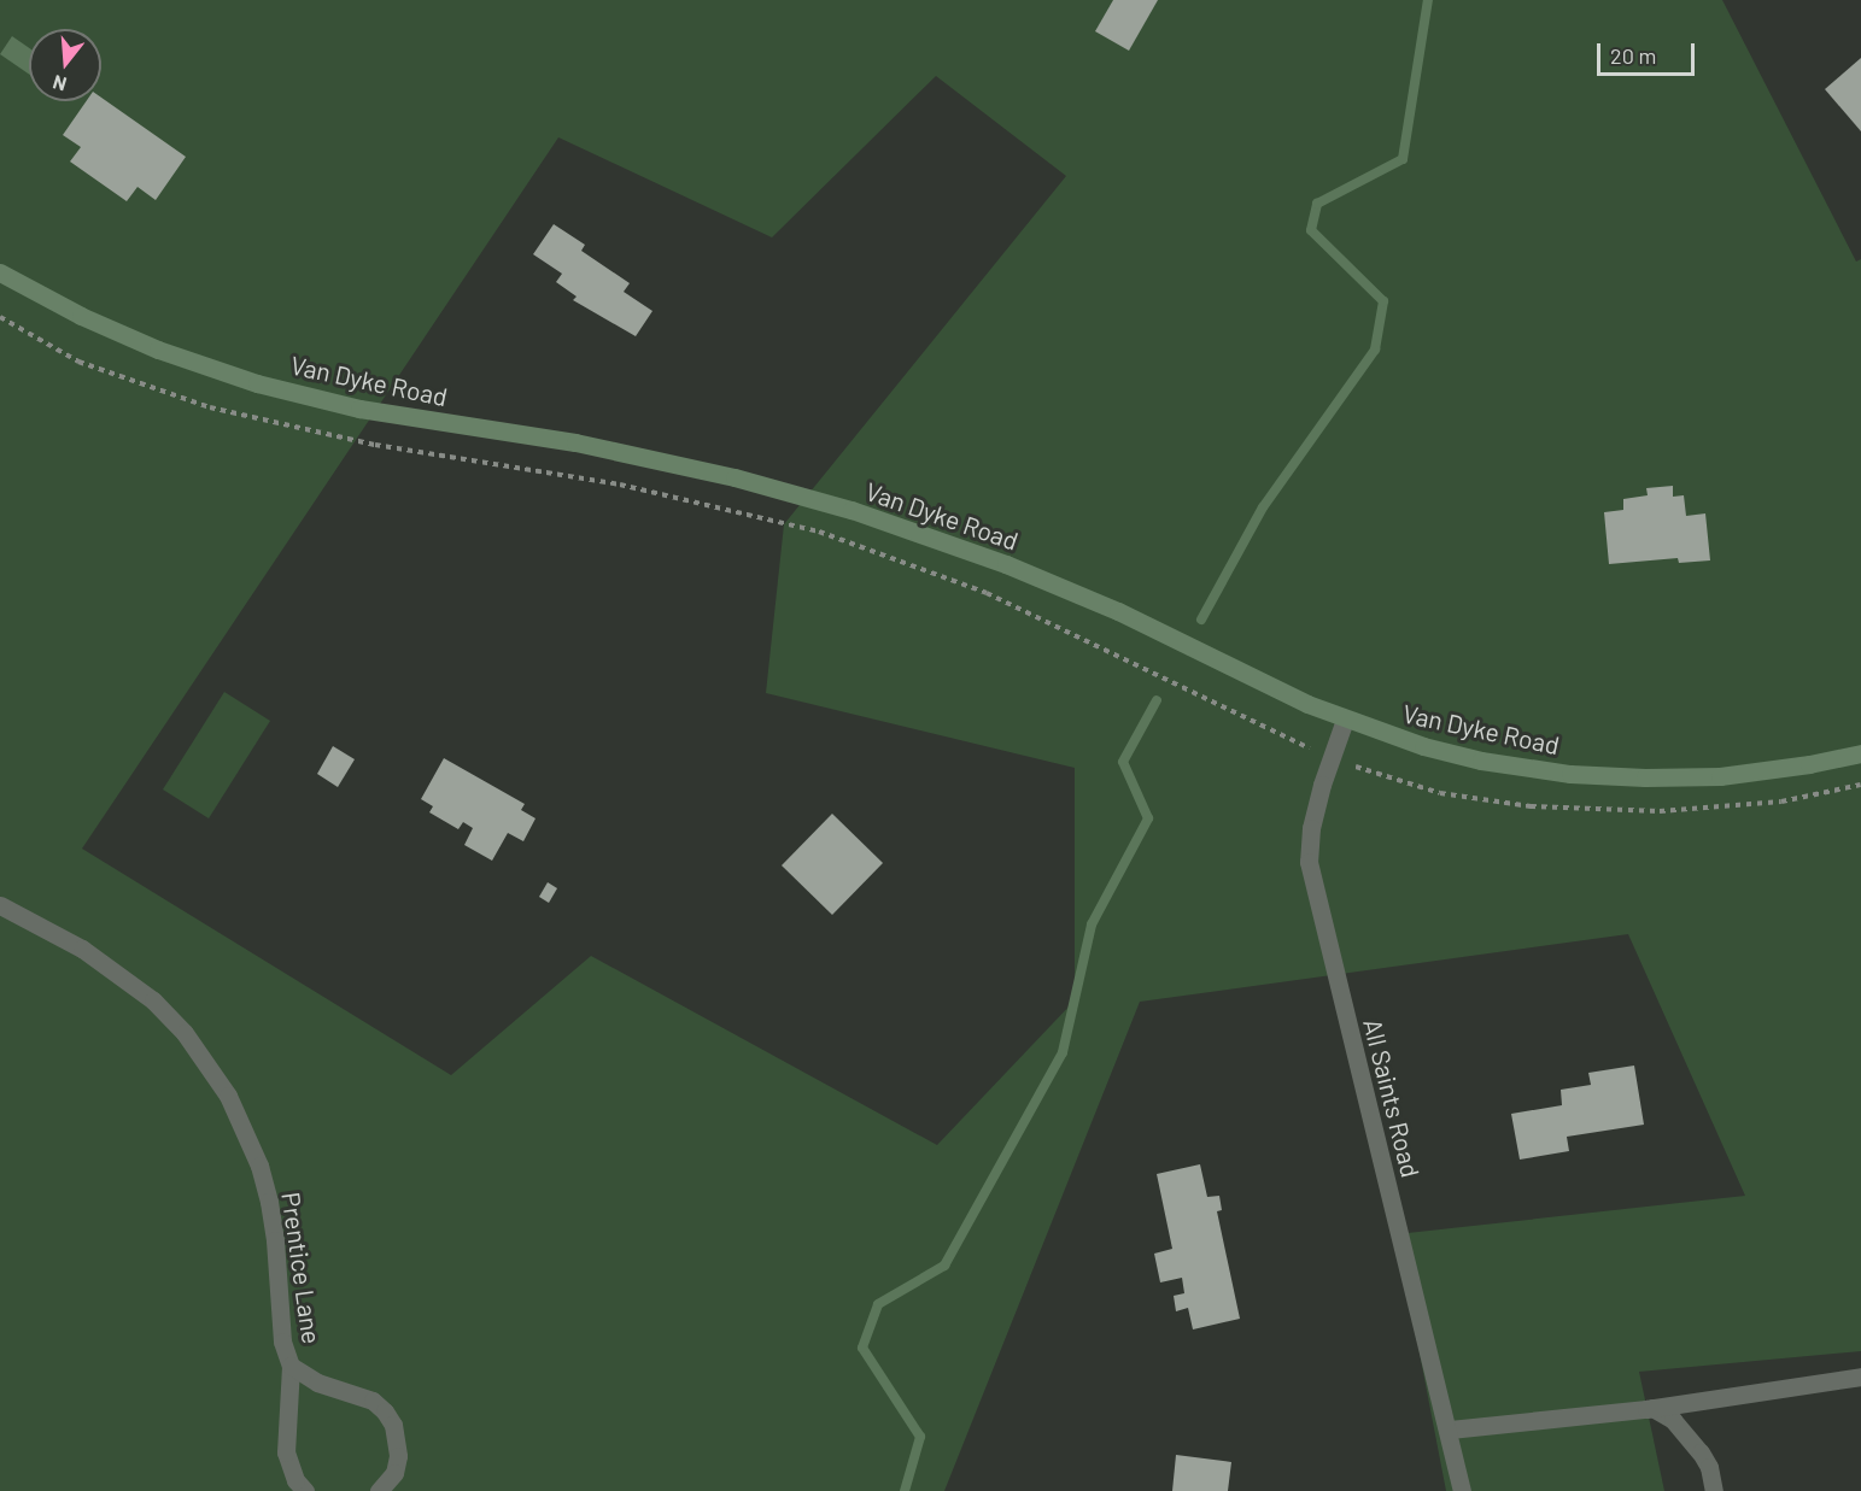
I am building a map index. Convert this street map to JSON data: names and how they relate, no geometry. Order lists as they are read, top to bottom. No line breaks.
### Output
{"streets":{"street":["Van Dyke Road","All Saints Road","Prentice Lane"]},"crossings":[["Van Dyke Road","All Saints Road"]],"scale_bar":"20 m","north":"bottom"}
